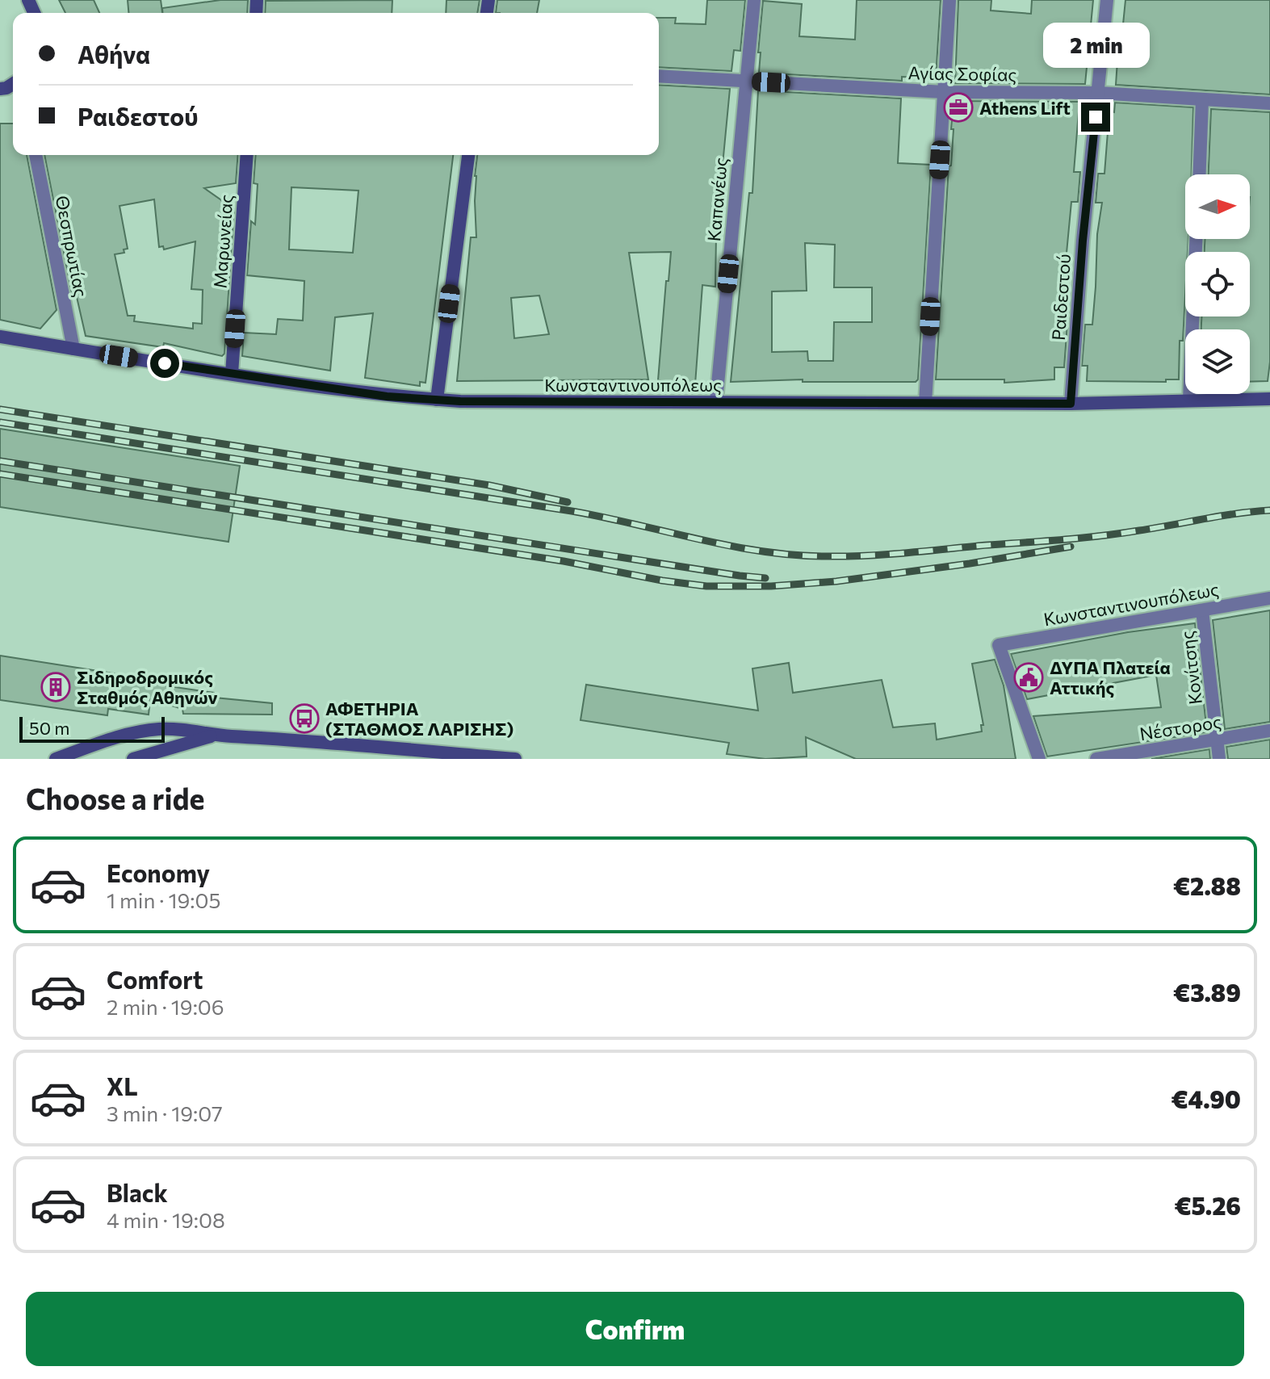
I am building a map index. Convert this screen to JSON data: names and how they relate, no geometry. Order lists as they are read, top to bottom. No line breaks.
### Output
{"streets":{"street":["Αγίας Σοφίας","Καπανέως","Μαρωνείας","Θεσπρωτίας","Ραιδεστού","Κωνσταντινουπόλεως","Κονίτσης","Νέστορος"]},"crossings":[["Αγίας Σοφίας","Καπανέως"],["Αγίας Σοφίας","Ραιδεστού"],["Καπανέως","Κωνσταντινουπόλεως"],["Μαρωνείας","Κωνσταντινουπόλεως"],["Θεσπρωτίας","Κωνσταντινουπόλεως"],["Ραιδεστού","Κωνσταντινουπόλεως"],["Κωνσταντινουπόλεως","Κονίτσης"],["Κονίτσης","Νέστορος"]],"places":{"office":["Athens Lift"],"public building":["ΔΥΠΑ Πλατεία Αττικής"],"building":["Σιδηροδρομικός Σταθμός Αθηνών"],"bus stop":["ΑΦΕΤΗΡΙΑ (ΣΤΑΘΜΟΣ ΛΑΡΙΣΗΣ)"]},"scale_bar":"50 m","north":"right","page":{"banner":["Αθήνα","Ραιδεστού"],"bubble":"2 min","scale":"50 m","heading":"Choose a ride","list":[{"name":"Economy","note":"1 min · 19:05","value":"€2.88"},{"name":"Comfort","note":"2 min · 19:06","value":"€3.89"},{"name":"XL","note":"3 min · 19:07","value":"€4.90"},{"name":"Black","note":"4 min · 19:08","value":"€5.26"}],"buttons":"Confirm"}}
